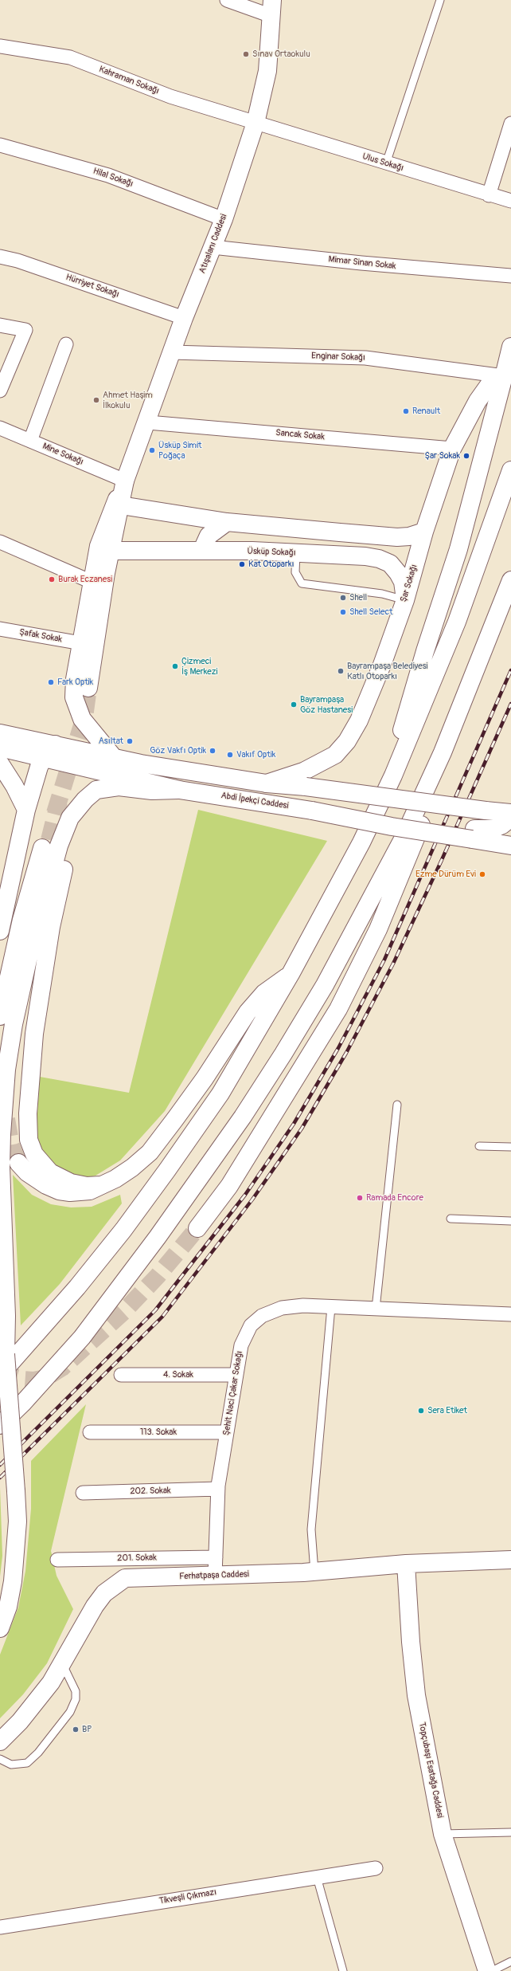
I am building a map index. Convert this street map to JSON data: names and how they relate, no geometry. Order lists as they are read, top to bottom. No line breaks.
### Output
{"streets":{"main road":["Atışalanı Caddesi","Üsküp Sokağı","Şar Sokağı","Abdi İpekçi Caddesi","Ferhatpaşa Caddesi","Topçubaşı Esatağa Caddesi"],"street":["Kahraman Sokağı","Ulus Sokağı","Hilal Sokağı","Mimar Sinan Sokak","Hürriyet Sokağı","Enginar Sokağı","Sancak Sokak","Mine Sokağı","Şafak Sokak","4. Sokak","Şehit Naci Çakar Sokağı","113. Sokak","202. Sokak","201. Sokak","Tikveşli Çıkmazı"]},"crossings":[["Kahraman Sokağı","Ulus Sokağı"],["Kahraman Sokağı","Atışalanı Caddesi"],["Ulus Sokağı","Atışalanı Caddesi"],["Hilal Sokağı","Atışalanı Caddesi"],["Atışalanı Caddesi","Mimar Sinan Sokak"],["Atışalanı Caddesi","Hürriyet Sokağı"],["Atışalanı Caddesi","Enginar Sokağı"],["Atışalanı Caddesi","Sancak Sokak"],["Atışalanı Caddesi","Mine Sokağı"],["Enginar Sokağı","Şar Sokağı"],["Sancak Sokak","Şar Sokağı"],["Üsküp Sokağı","Şar Sokağı"],["4. Sokak","Şehit Naci Çakar Sokağı"],["Şehit Naci Çakar Sokağı","113. Sokak"],["Şehit Naci Çakar Sokağı","202. Sokak"],["Şehit Naci Çakar Sokağı","201. Sokak"],["Şehit Naci Çakar Sokağı","Ferhatpaşa Caddesi"],["Ferhatpaşa Caddesi","Topçubaşı Esatağa Caddesi"]],"places":["Sınav Ortaokulu","Ahmet Haşim İlkokulu","Renault","Üsküp Simit Poğaça","Şar Sokak","Kat Otoparkı","Burak Eczanesi","Shell","Shell Select","Çizmeci İş Merkezi","Bayrampaşa Belediyesi Katlı Otoparkı","Fark Optik","Bayrampaşa Göz Hastanesi","Asıltat","Göz Vakfı Optik","Vakıf Optik","Ezme Dürüm Evi","Ramada Encore","Sera Etiket","BP"]}
